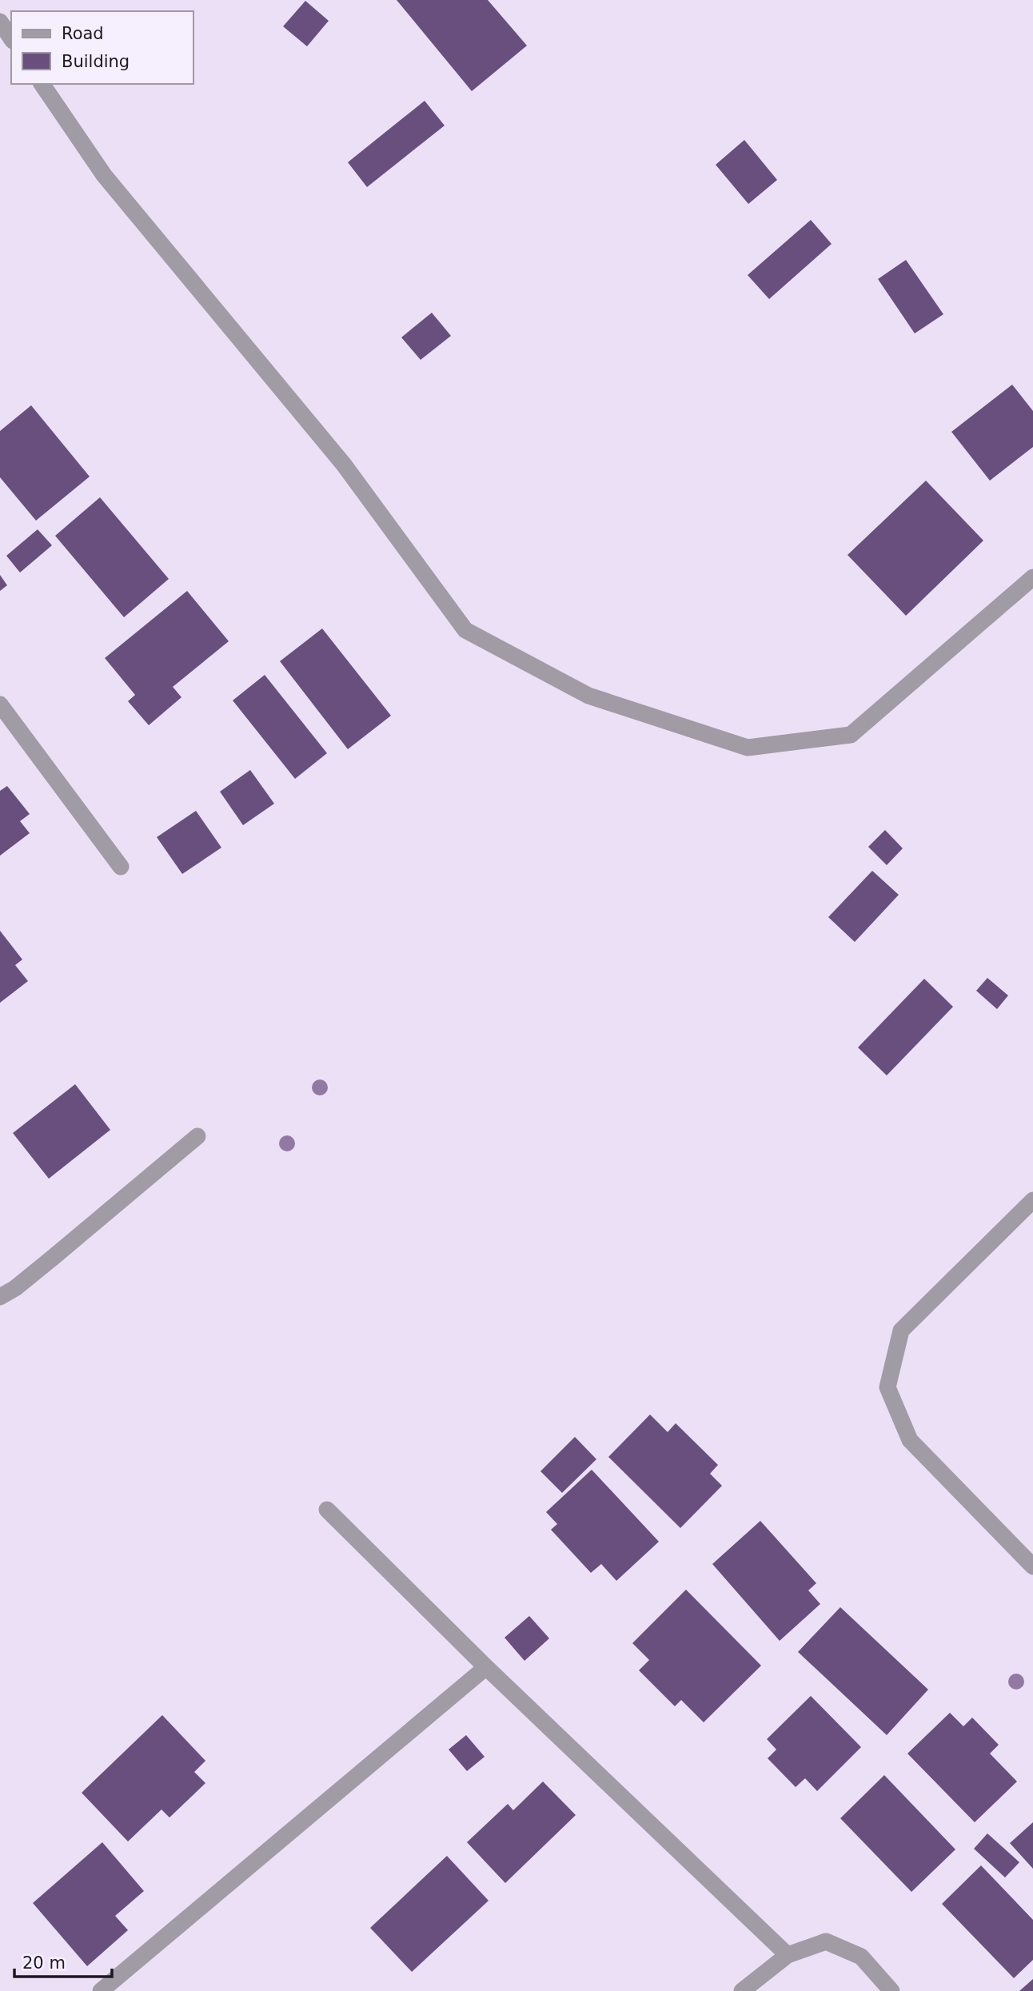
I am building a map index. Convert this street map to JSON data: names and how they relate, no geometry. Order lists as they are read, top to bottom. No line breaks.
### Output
{"legend":["Road","Building"],"scale_bar":"20 m"}
